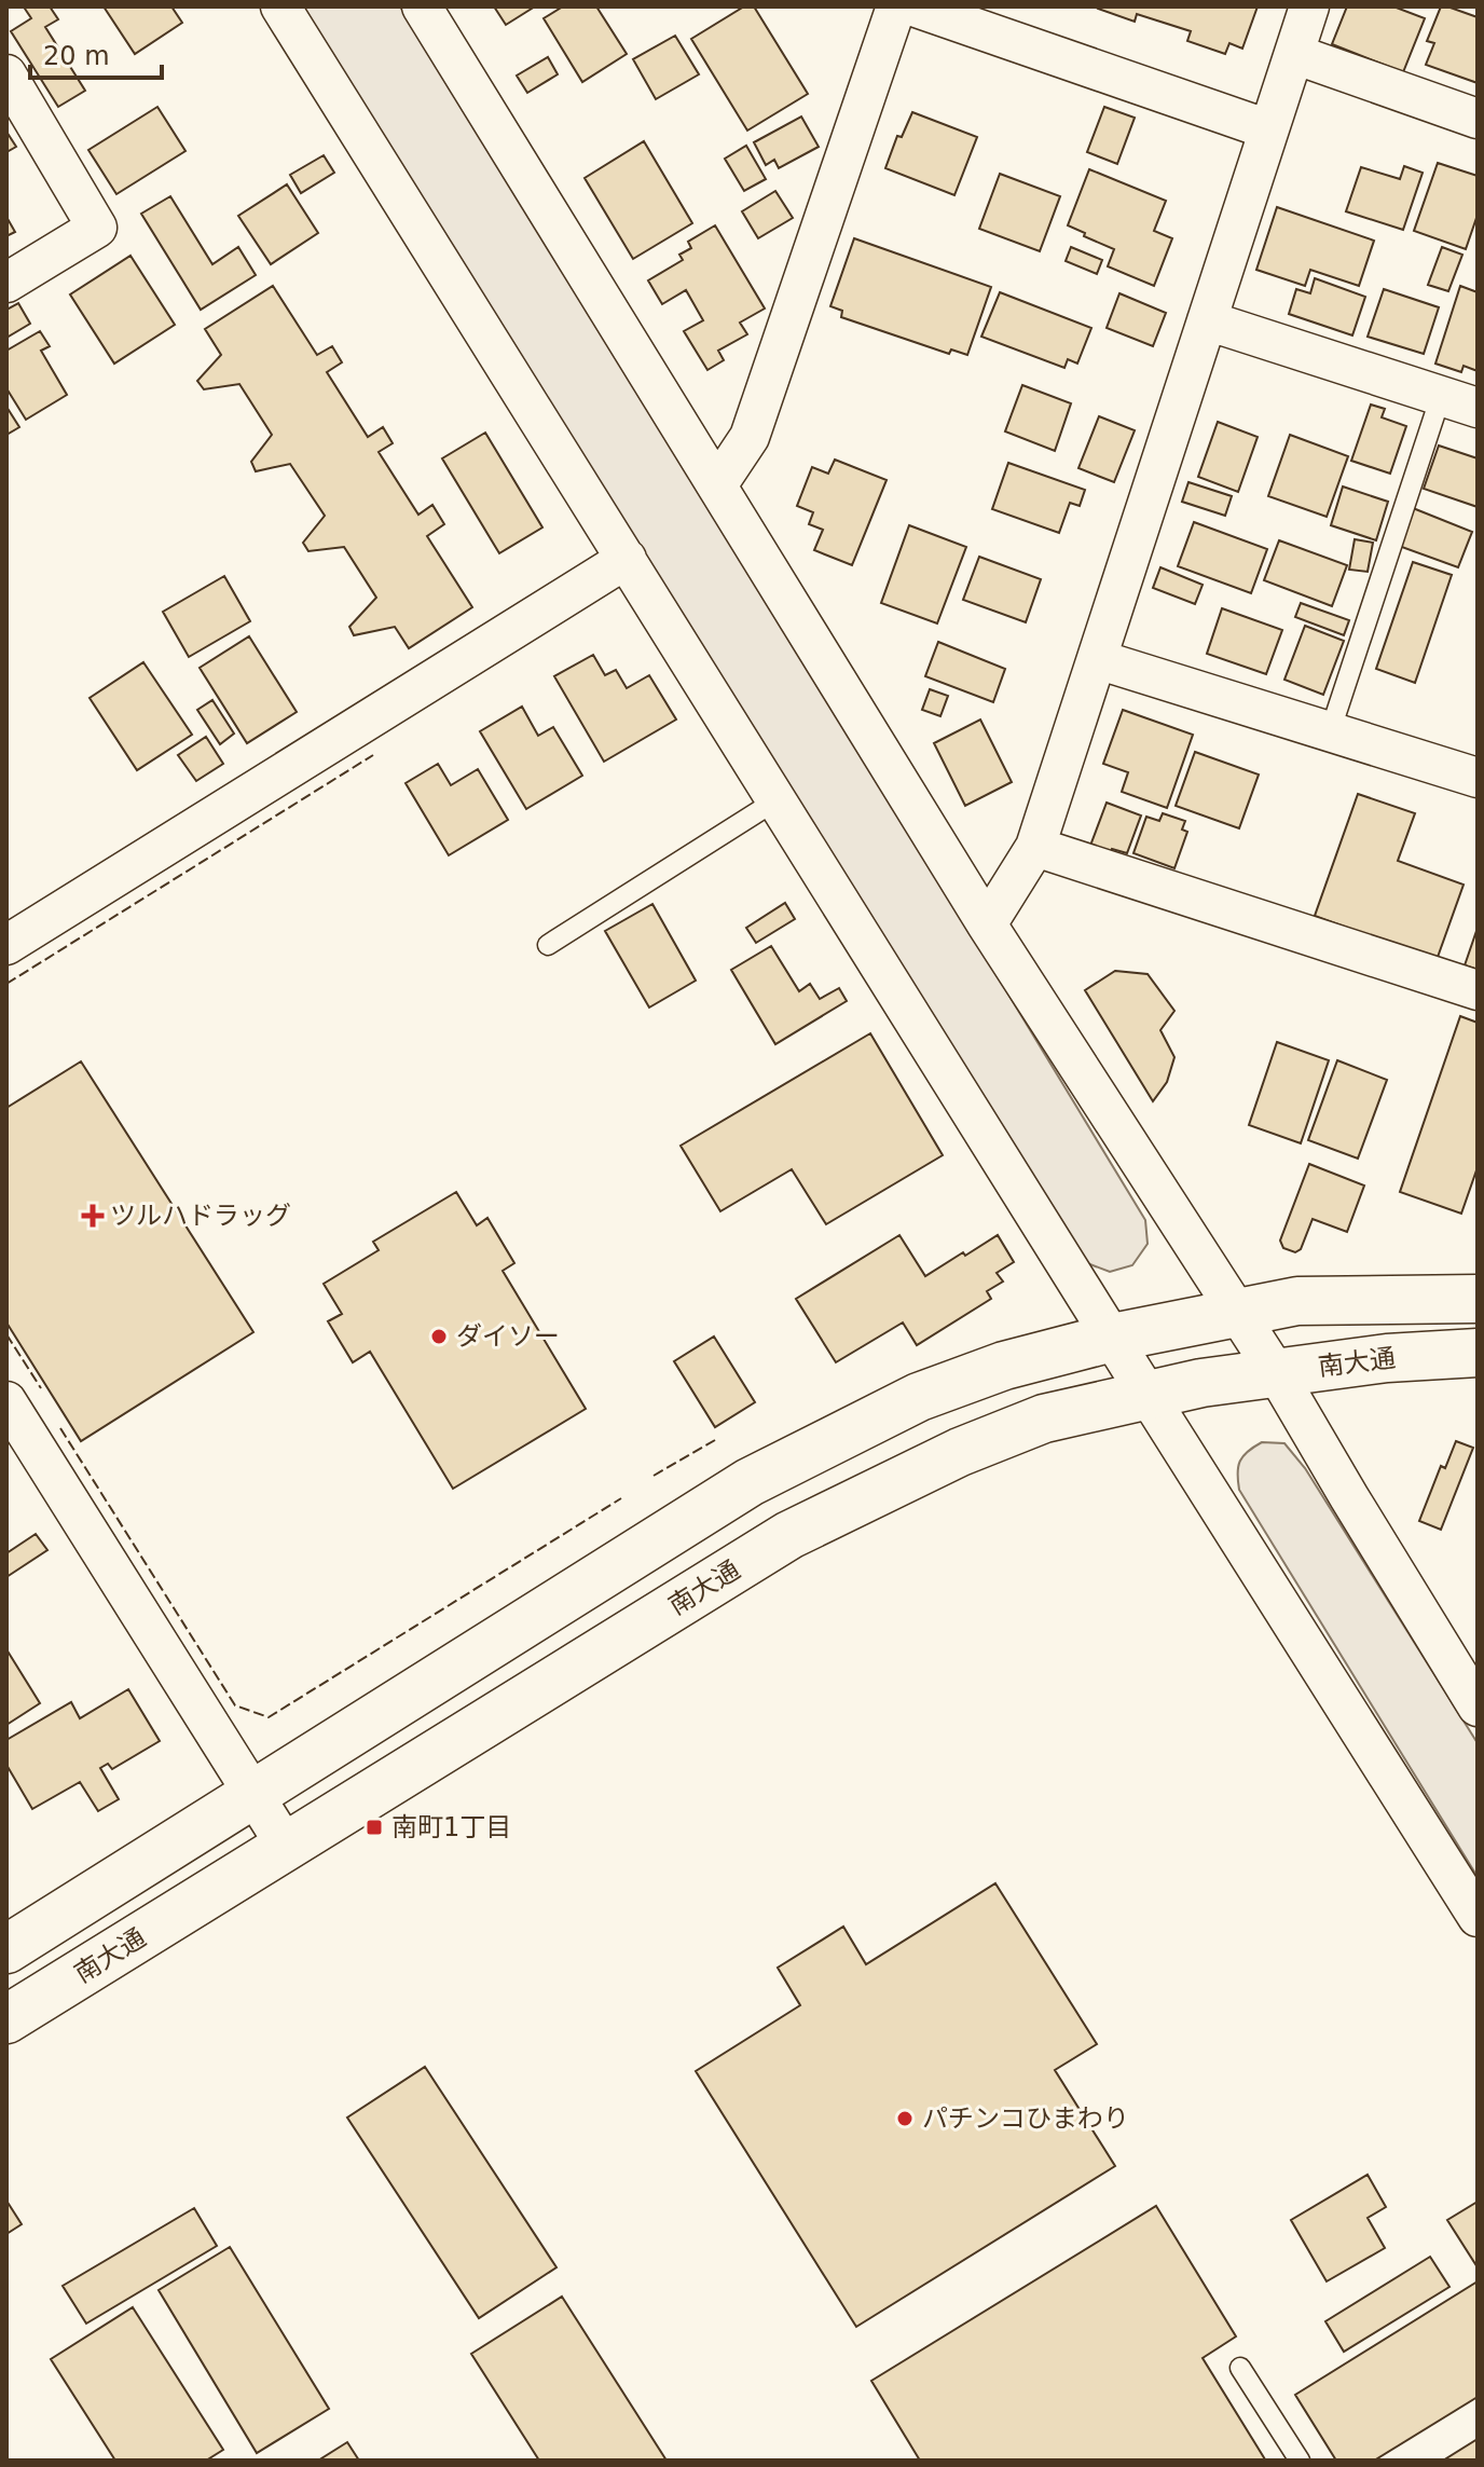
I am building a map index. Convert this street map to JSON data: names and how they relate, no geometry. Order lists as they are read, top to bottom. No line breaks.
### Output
{"streets":{"street":["南大通"]},"places":{"health":["ツルハドラッグ"],"other":["ダイソー","パチンコひまわり"],"transit":["南町1丁目"]},"scale_bar":"20 m"}
